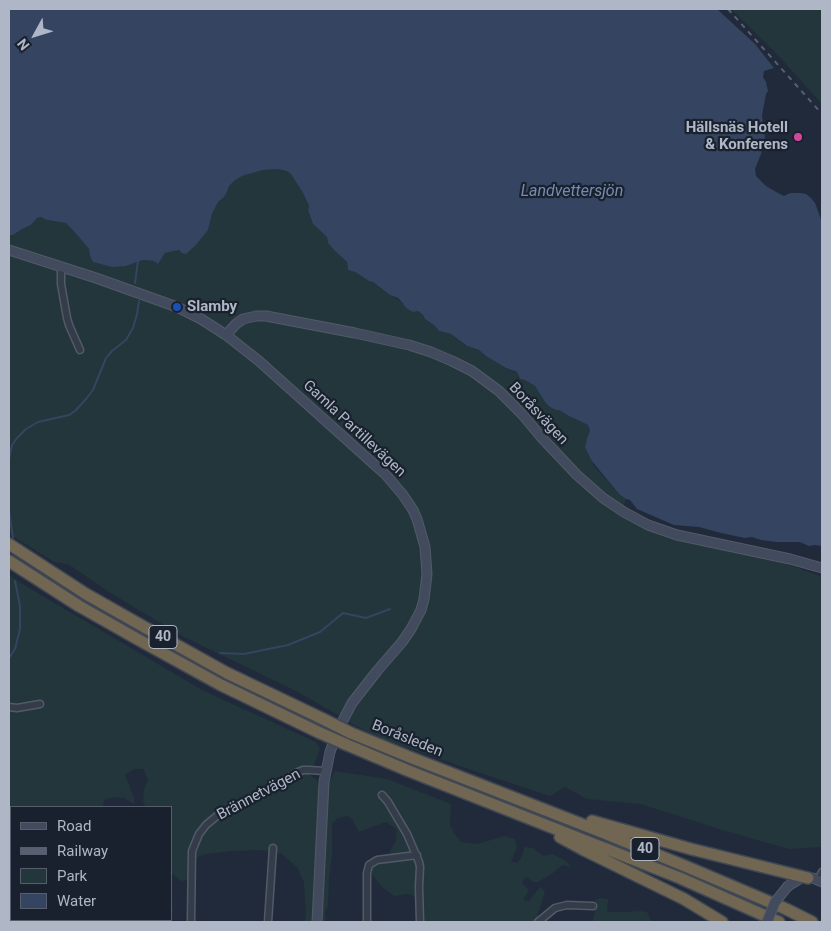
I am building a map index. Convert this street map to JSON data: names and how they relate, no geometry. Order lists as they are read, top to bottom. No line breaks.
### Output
{"streets":{"highway":["40","Boråsleden"],"street":["Boråsvägen","Gamla Partillevägen","Brännetvägen"]},"crossings":[["Boråsvägen","Gamla Partillevägen"],["Gamla Partillevägen","Brännetvägen"]],"water":["Landvettersjön"],"places":["Hällsnäs Hotell & Konferens","Slamby"],"legend":["Road","Railway","Park","Water"],"north":"bottom left"}
